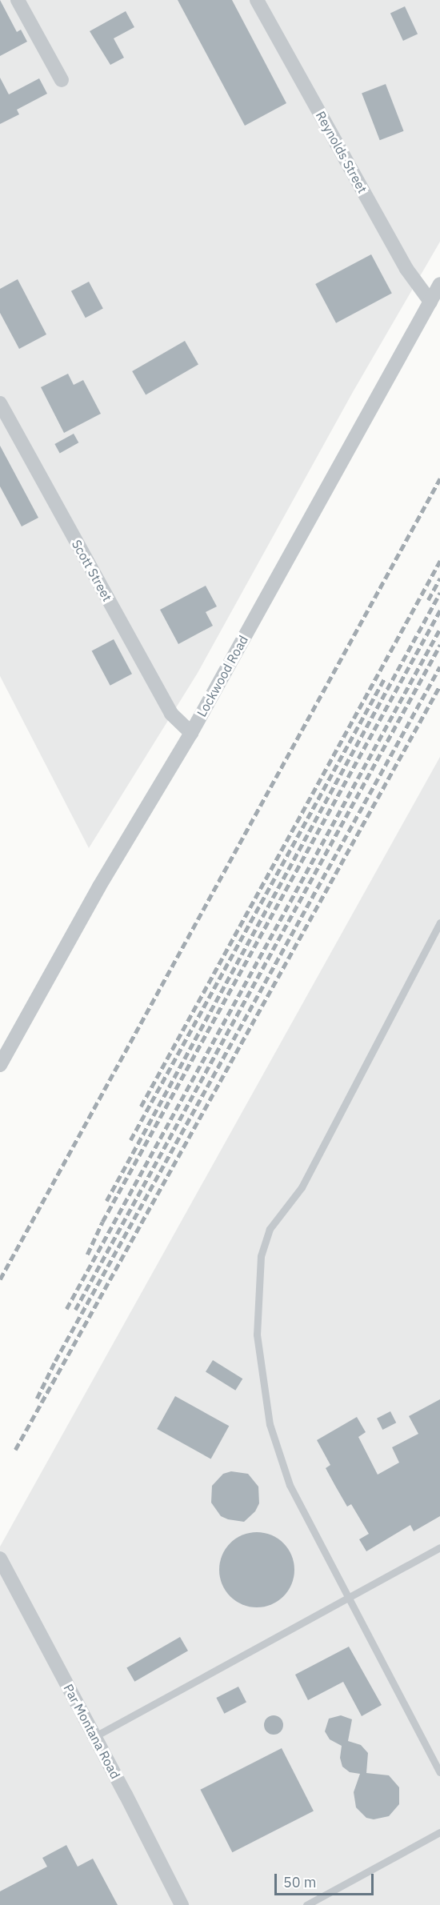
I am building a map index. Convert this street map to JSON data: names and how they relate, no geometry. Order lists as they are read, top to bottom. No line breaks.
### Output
{"streets":{"street":["Reynolds Street","Scott Street","Lockwood Road","Par Montana Road"]},"crossings":[["Reynolds Street","Lockwood Road"],["Scott Street","Lockwood Road"]],"scale_bar":"50 m"}
